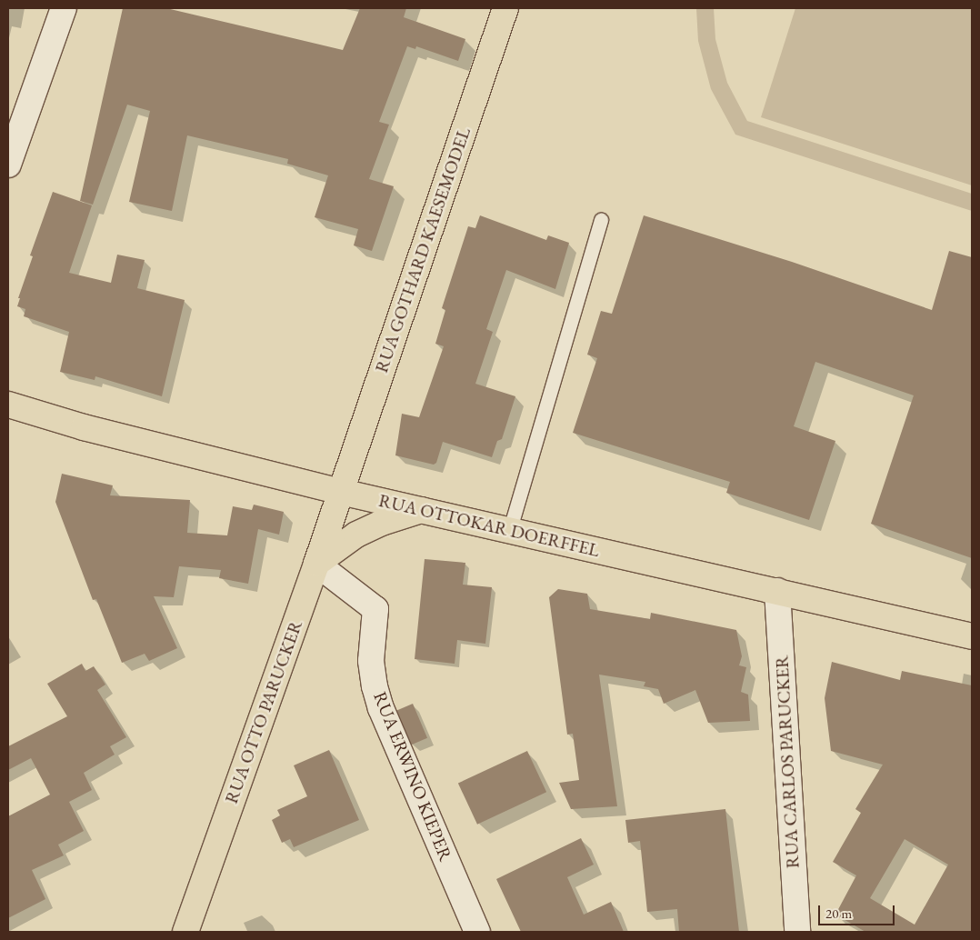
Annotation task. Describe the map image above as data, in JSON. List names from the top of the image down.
{
  "streets": {
    "main road": ["RUA GOTHARD KAESEMODEL", "RUA OTTOKAR DOERFFEL", "RUA OTTO PARUCKER"],
    "street": ["RUA CARLOS PARUCKER", "RUA ERWINO KIEPER"]
  },
  "crossings": [
    ["RUA GOTHARD KAESEMODEL", "RUA OTTOKAR DOERFFEL"],
    ["RUA GOTHARD KAESEMODEL", "RUA OTTO PARUCKER"],
    ["RUA OTTOKAR DOERFFEL", "RUA OTTO PARUCKER"],
    ["RUA OTTOKAR DOERFFEL", "RUA CARLOS PARUCKER"],
    ["RUA OTTO PARUCKER", "RUA ERWINO KIEPER"]
  ],
  "scale_bar": "20 m"
}
